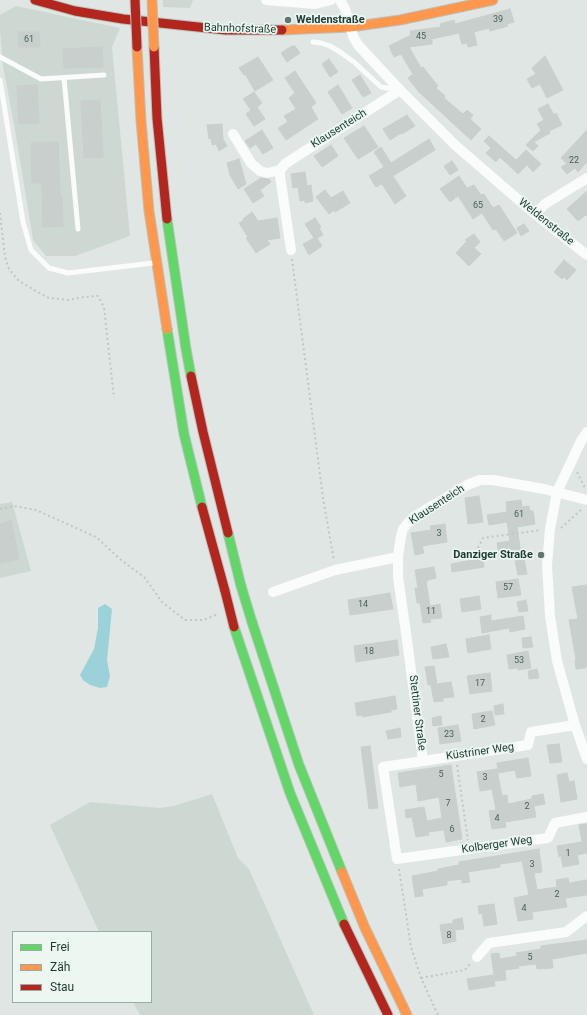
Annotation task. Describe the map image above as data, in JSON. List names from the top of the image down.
{
  "streets": {
    "main road": ["Bahnhofstraße"],
    "street": [
      "Klausenteich",
      "Weldenstraße",
      "Stettiner Straße",
      "Küstriner Weg",
      "Kolberger Weg"
    ]
  },
  "crossings": [
    ["Bahnhofstraße", "Weldenstraße"],
    ["Klausenteich", "Weldenstraße"],
    ["Klausenteich", "Stettiner Straße"],
    ["Stettiner Straße", "Küstriner Weg"],
    ["Stettiner Straße", "Kolberger Weg"]
  ],
  "places": ["Weldenstraße", "Danziger Straße"],
  "house_numbers": [
    "39",
    "45",
    "61",
    "22",
    "65",
    "61",
    "3",
    "57",
    "14",
    "11",
    "18",
    "53",
    "17",
    "2",
    "23",
    "5",
    "3",
    "7",
    "2",
    "4",
    "6",
    "1",
    "3",
    "2",
    "4",
    "8",
    "5"
  ],
  "legend": ["Frei", "Zäh", "Stau"]
}
